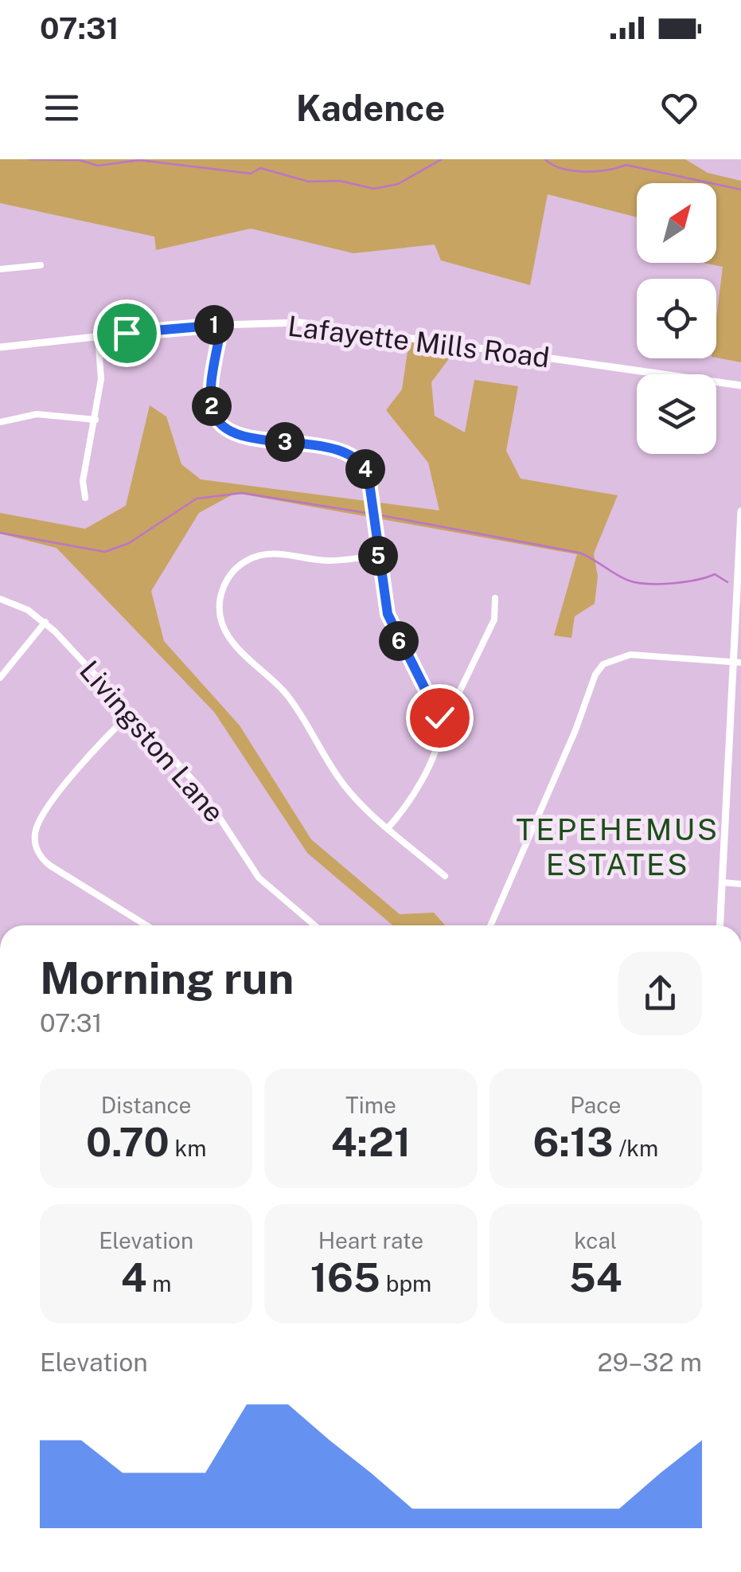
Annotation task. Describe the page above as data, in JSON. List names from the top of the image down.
{
  "streets": {
    "street": ["Lafayette Mills Road", "Livingston Lane"]
  },
  "districts": ["TEPEHEMUS ESTATES"],
  "north": "top right",
  "page": {
    "status": "07:31",
    "header": "Kadence",
    "pins": [
      "1",
      "2",
      "3",
      "4",
      "5",
      "6"
    ],
    "heading": ["Morning run", "07:31"],
    "stats": [
      ["Distance", "0.70 km"],
      ["Time", "4:21"],
      ["Pace", "6:13 /km"],
      ["Elevation", "4 m"],
      ["Heart rate", "165 bpm"],
      ["kcal", "54"]
    ],
    "chart": ["Elevation", "29–32 m"]
  }
}
